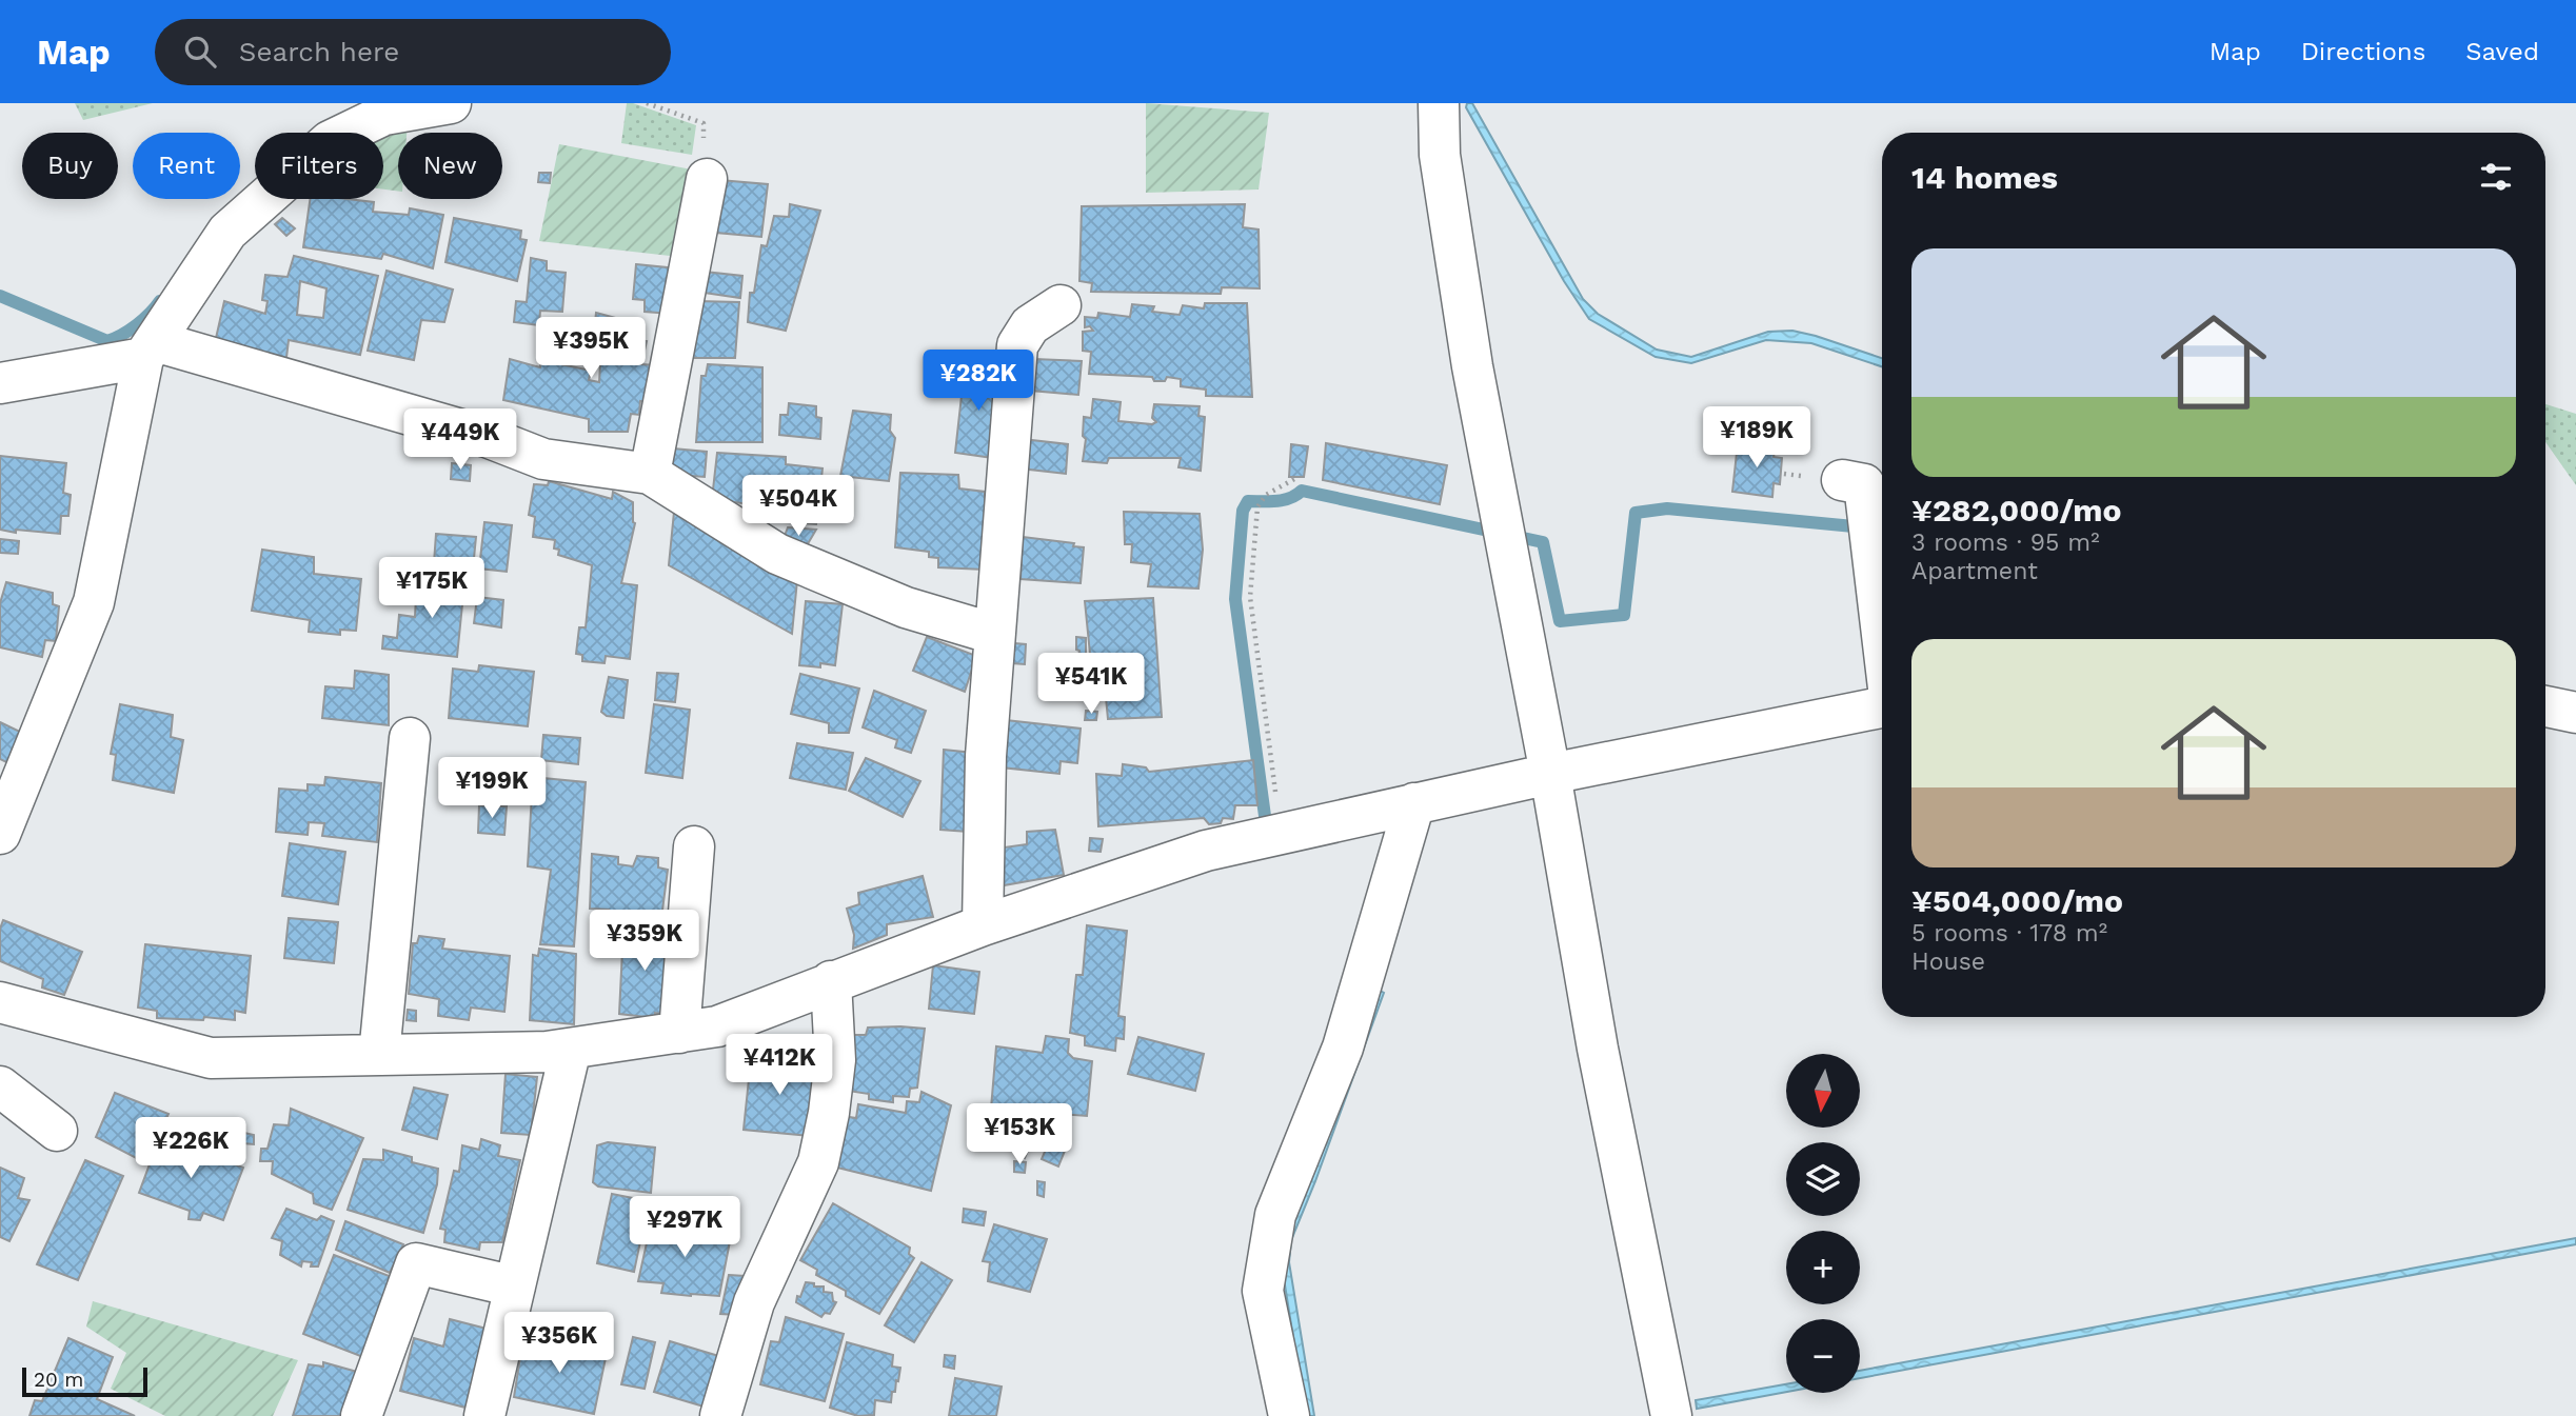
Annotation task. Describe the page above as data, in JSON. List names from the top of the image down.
{
  "scale_bar": "20 m",
  "north": "bottom",
  "page": {
    "header": "Map",
    "search": "Search here",
    "nav": ["Map", "Directions", "Saved"],
    "chip": [
      "Buy",
      "Rent",
      "Filters",
      "New"
    ],
    "heading": "14 homes",
    "list": [
      {
        "name": "¥282,000/mo",
        "note": "3 rooms · 95 m² · Apartment"
      },
      {
        "name": "¥504,000/mo",
        "note": "5 rooms · 178 m² · House"
      }
    ],
    "price": [
      "¥395K",
      "¥282K",
      "¥189K",
      "¥449K",
      "¥504K",
      "¥175K",
      "¥541K",
      "¥199K",
      "¥359K",
      "¥412K",
      "¥153K",
      "¥226K",
      "¥297K",
      "¥356K"
    ],
    "map_buttons": ["+", "−"],
    "scale": "20 m"
  }
}
